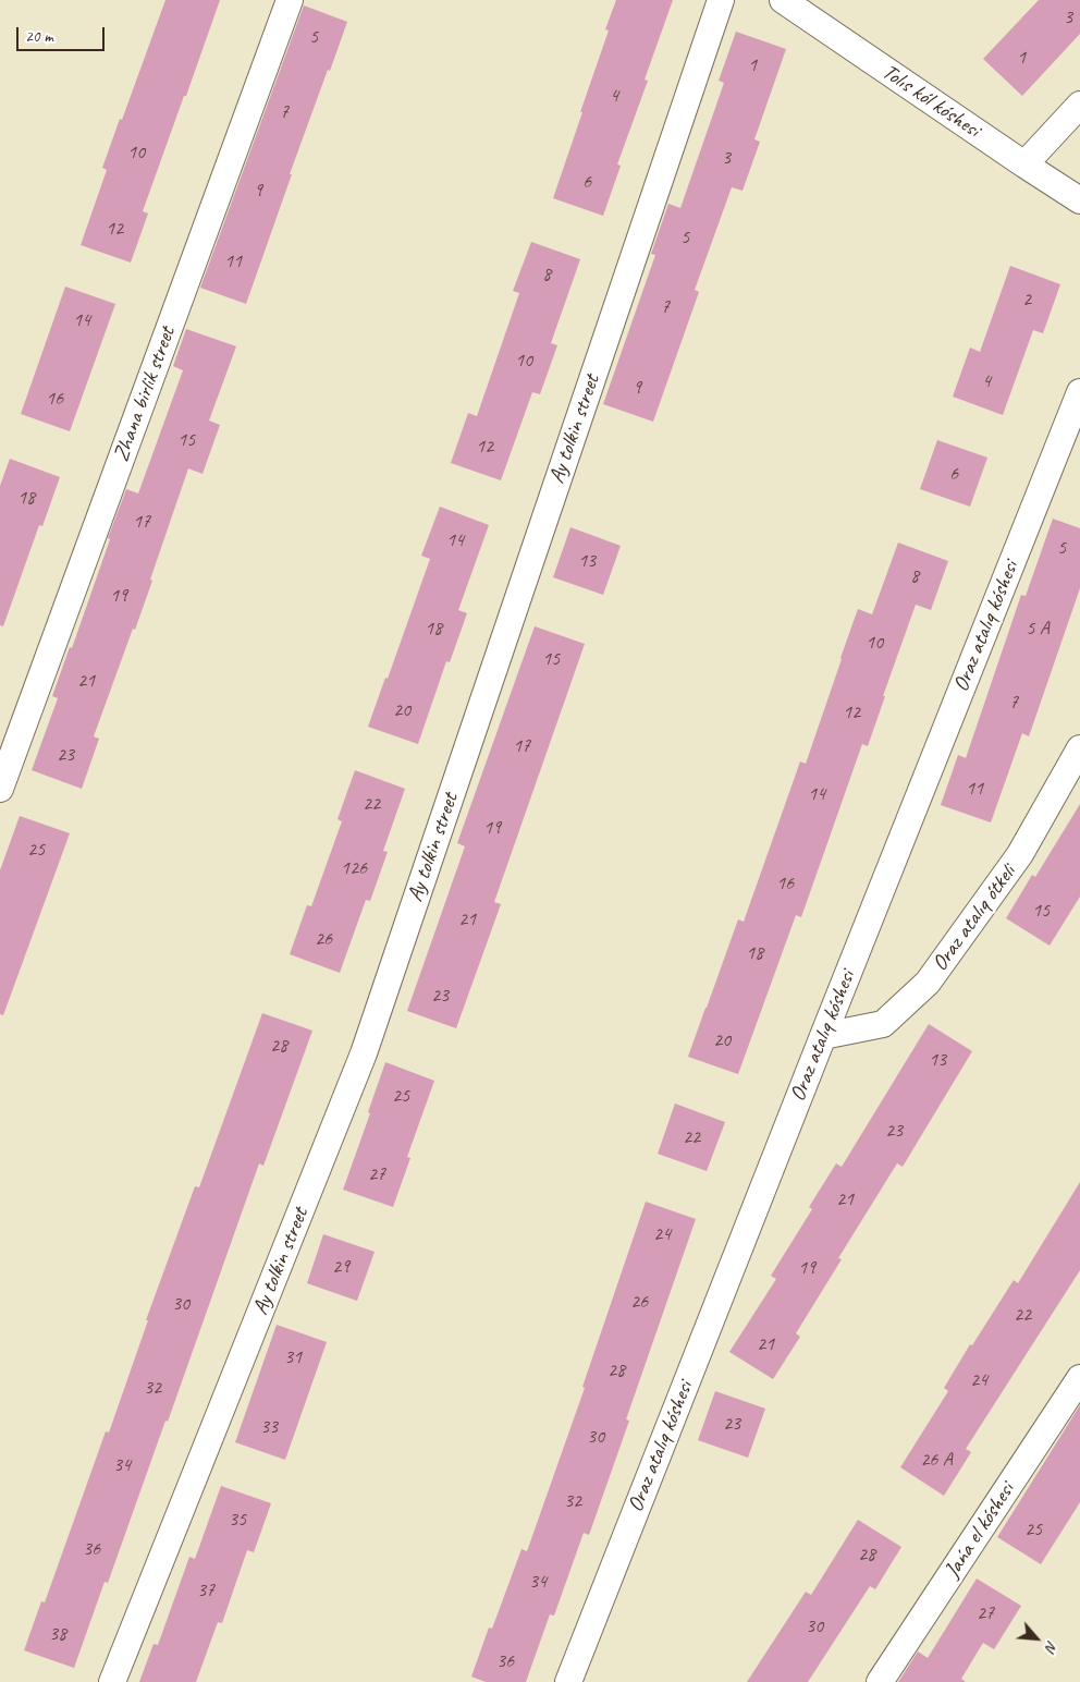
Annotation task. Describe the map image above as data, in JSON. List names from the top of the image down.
{
  "streets": {
    "street": [
      "Tolıs kól kóshesi",
      "Zhana birlik street",
      "Ay tolkin street",
      "Oraz atalıq kóshesi",
      "Oraz atalıq ótkeli",
      "Jańa el kóshesi"
    ]
  },
  "crossings": [
    ["Oraz atalıq kóshesi", "Oraz atalıq ótkeli"]
  ],
  "house_numbers": [
    "3",
    "5",
    "1",
    "1",
    "4",
    "7",
    "10",
    "3",
    "6",
    "9",
    "12",
    "5",
    "11",
    "8",
    "2",
    "7",
    "14",
    "10",
    "4",
    "9",
    "16",
    "15",
    "12",
    "6",
    "18",
    "17",
    "14",
    "5",
    "13",
    "8",
    "19",
    "18",
    "5 А",
    "10",
    "15",
    "21",
    "7",
    "20",
    "12",
    "17",
    "23",
    "11",
    "14",
    "22",
    "19",
    "25",
    "126",
    "16",
    "15",
    "21",
    "26",
    "18",
    "23",
    "20",
    "28",
    "13",
    "25",
    "23",
    "22",
    "27",
    "21",
    "24",
    "29",
    "19",
    "26",
    "30",
    "22",
    "21",
    "31",
    "28",
    "24",
    "32",
    "23",
    "33",
    "30",
    "26 А",
    "34",
    "32",
    "35",
    "25",
    "36",
    "28",
    "34",
    "37",
    "27",
    "30",
    "38",
    "36"
  ],
  "scale_bar": "20 m",
  "north": "bottom right"
}
